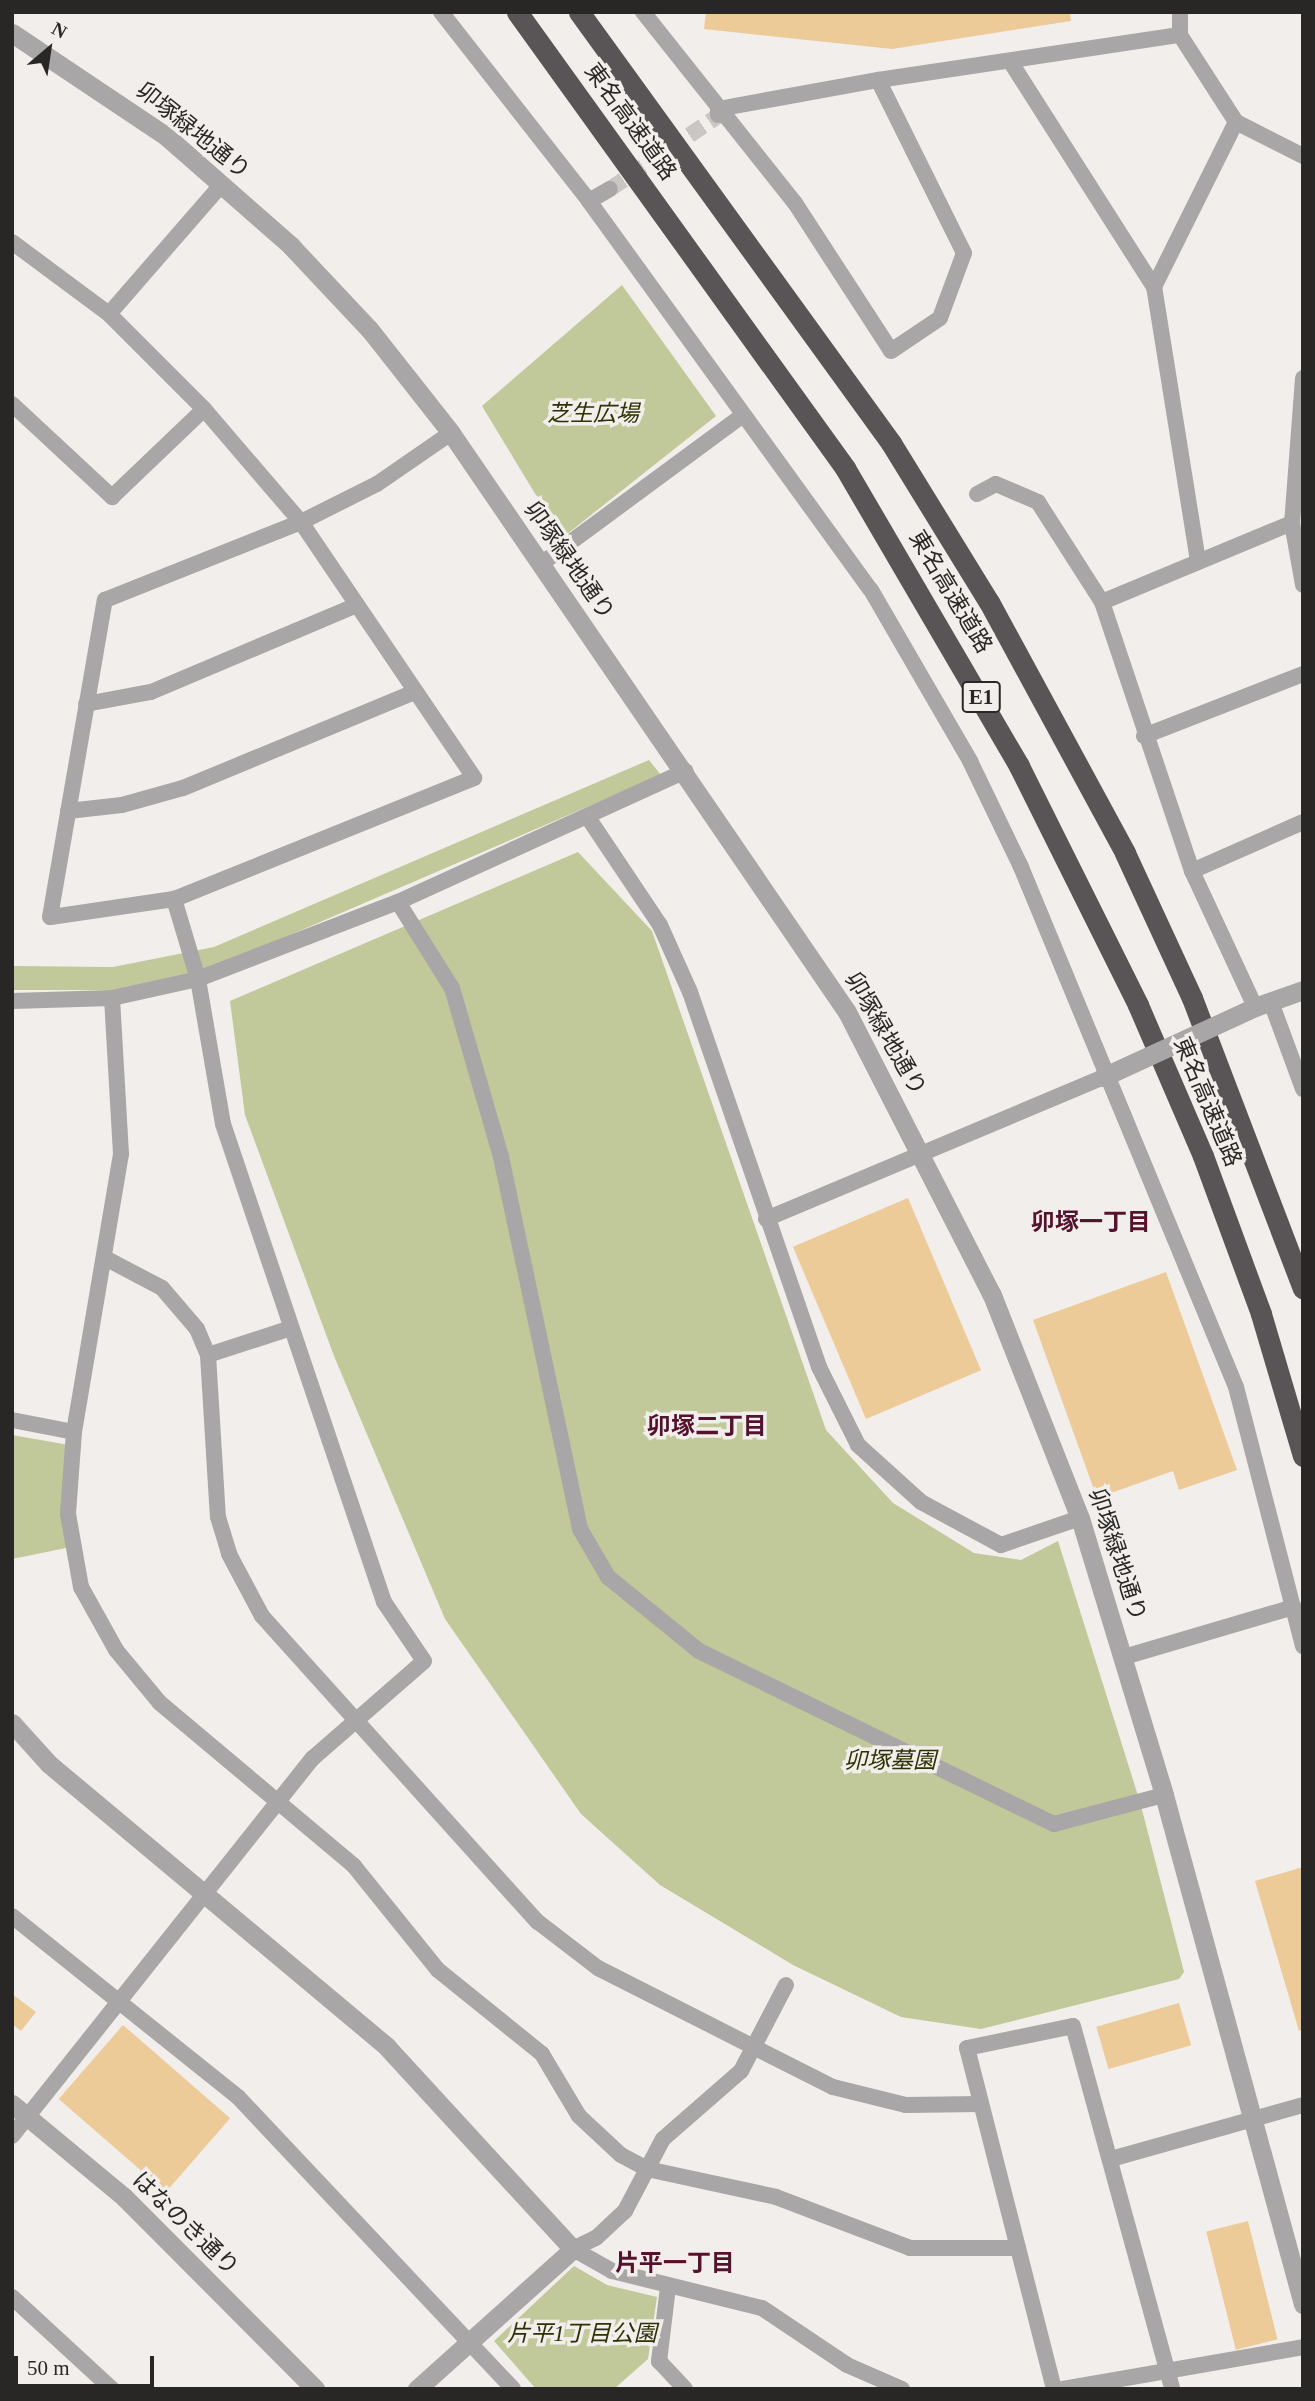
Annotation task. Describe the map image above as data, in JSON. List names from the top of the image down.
{
  "streets": {
    "highway": ["東名高速道路", "E1"],
    "street": ["卯塚緑地通り", "はなのき通り"]
  },
  "districts": ["卯塚一丁目", "卯塚二丁目", "片平一丁目"],
  "parks": ["芝生広場", "卯塚墓園", "片平1丁目公園"],
  "scale_bar": "50 m",
  "north": "top right"
}
